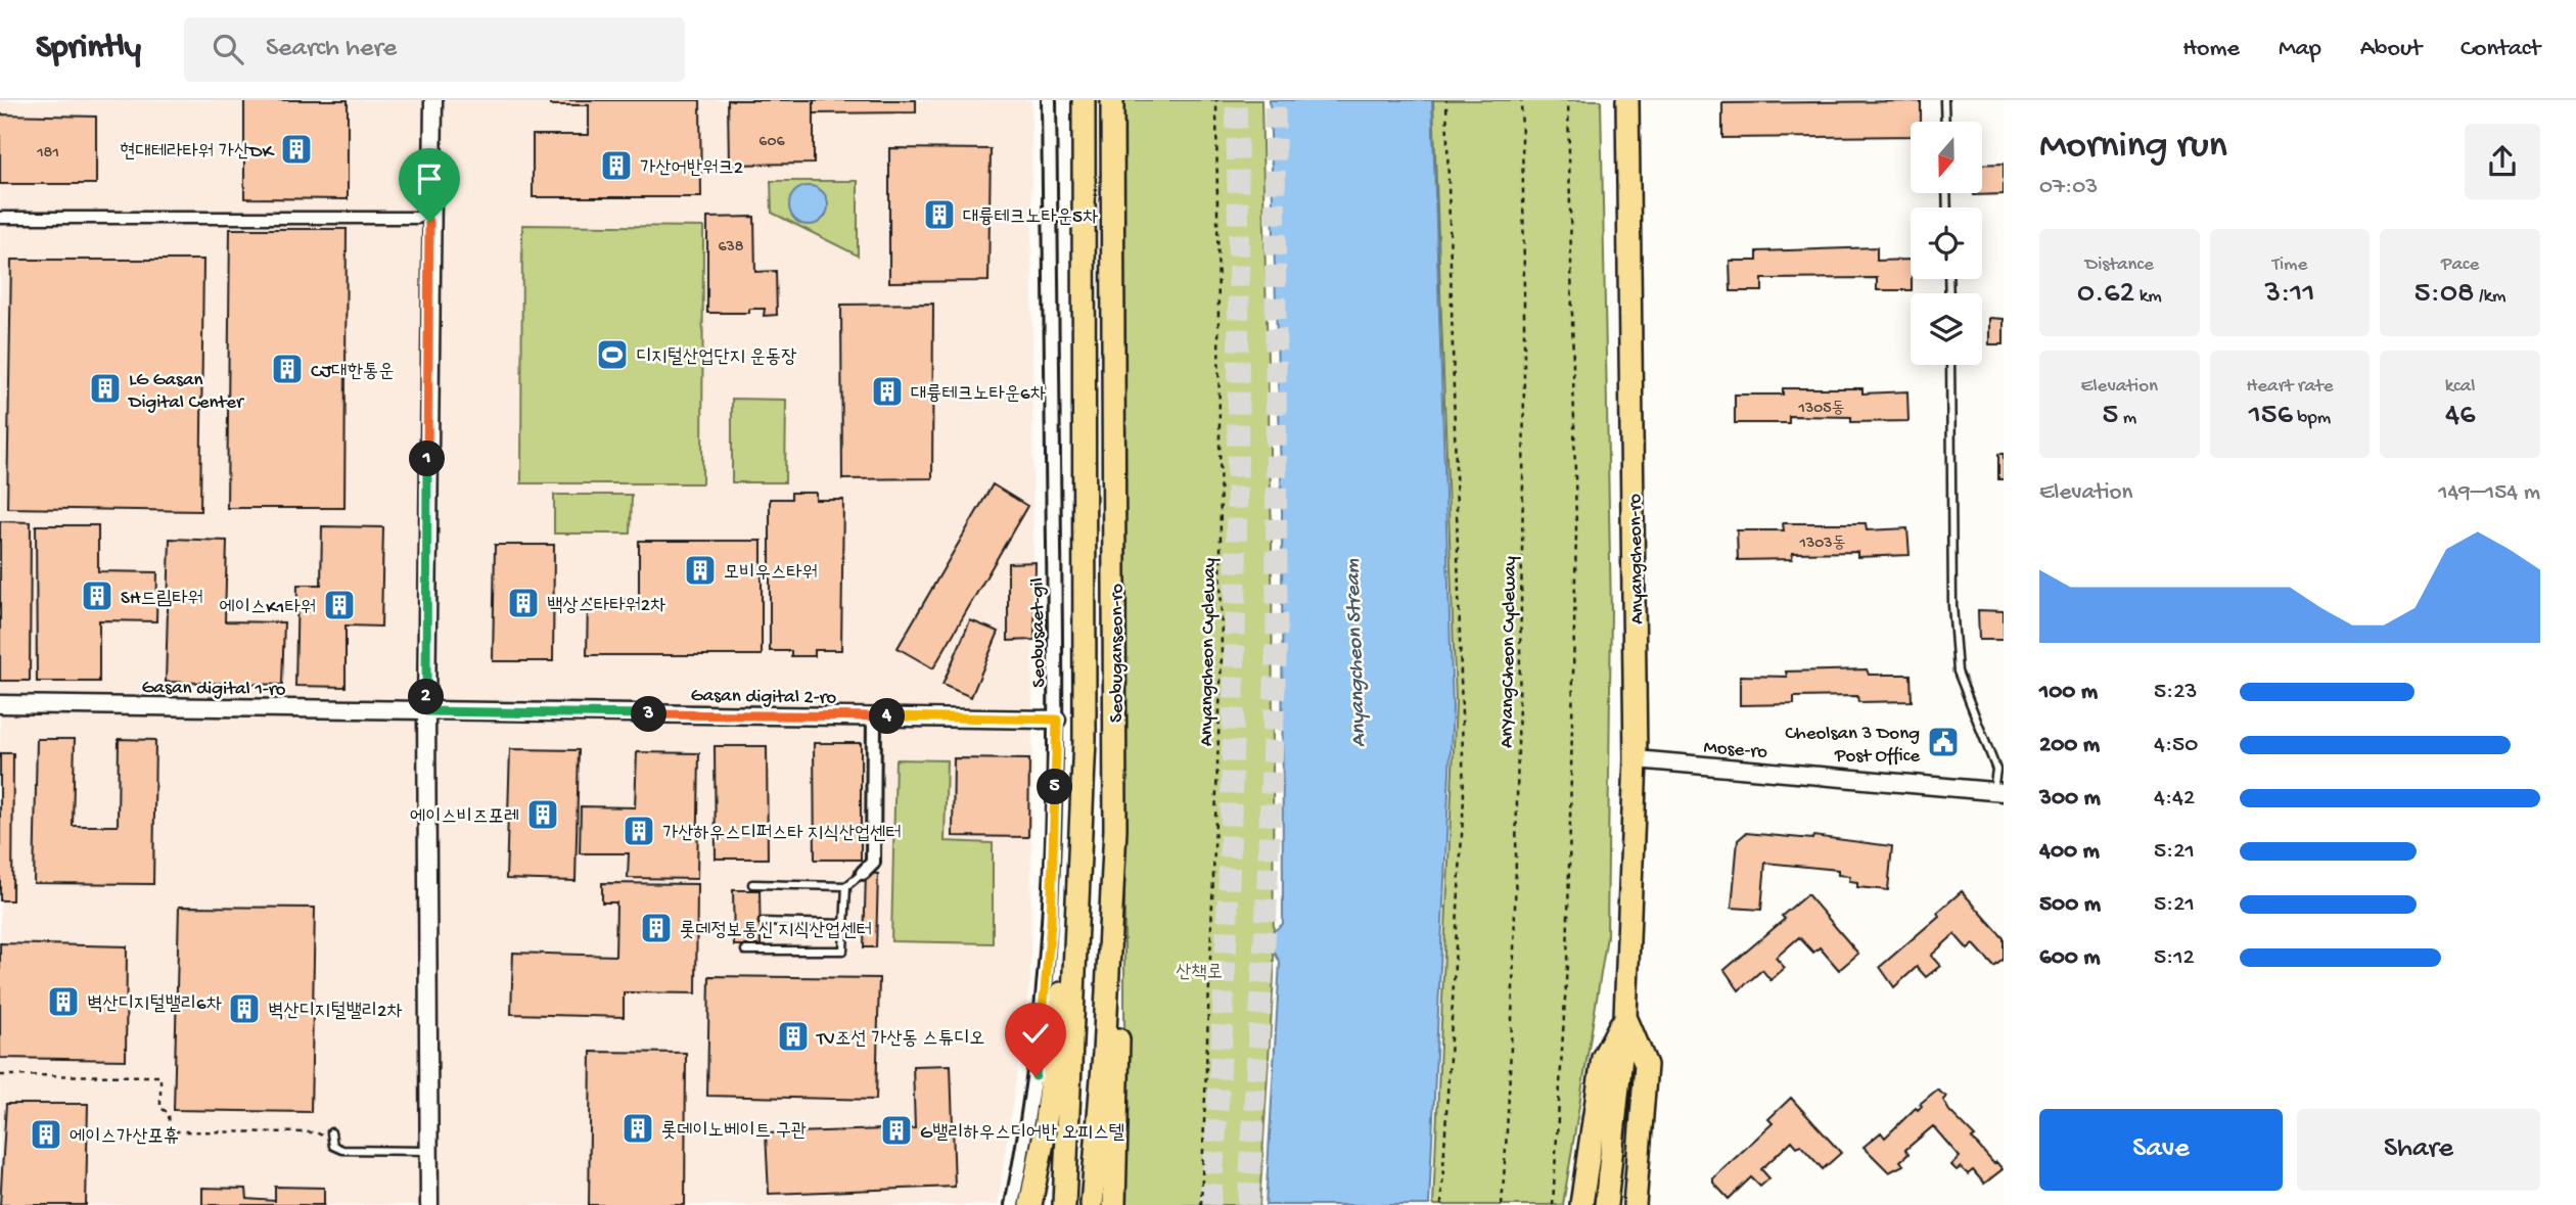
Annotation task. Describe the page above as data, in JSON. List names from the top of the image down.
{
  "streets": {
    "main road": ["Anyangcheon-ro", "Seobuganseon-ro"],
    "street": [
      "Seobusaet-gil",
      "Gasan digital 1-ro",
      "Gasan digital 2-ro",
      "Mose-ro"
    ],
    "path": ["Anyangcheon Cycleway", "AnYangCheon Cycleway"]
  },
  "crossings": [
    ["Anyangcheon-ro", "Mose-ro"],
    ["Seobusaet-gil", "Gasan digital 2-ro"],
    ["Gasan digital 1-ro", "Gasan digital 2-ro"]
  ],
  "water": ["Anyangcheon Stream"],
  "parks": ["산책로"],
  "places": {
    "building": [
      "현대테라타워 가산DK",
      "가산어반워크2",
      "대륭테크노타운5차",
      "CJ대한통운",
      "LG Gasan Digital Center",
      "대륭테크노타운6차",
      "모비우스타워",
      "SH드림타워",
      "백상스타타워2차",
      "에이스K1타워",
      "에이스비즈포레",
      "가산하우스디퍼스타 지식산업센터",
      "롯데정보통신 지식산업센터",
      "벽산디지털밸리6차",
      "벽산디지털밸리2차",
      "TV조선 가산동 스튜디오",
      "롯데이노베이트 구관",
      "G밸리하우스디어반 오피스텔",
      "에이스가산포휴"
    ],
    "sports": ["디지털산업단지 운동장"],
    "public building": ["Cheolsan 3 Dong Post Office"]
  },
  "house_numbers": [
    "606",
    "181",
    "638",
    "1305동",
    "1303동"
  ],
  "north": "bottom",
  "page": {
    "header": "Sprintly",
    "search": "Search here",
    "nav": [
      "Home",
      "Map",
      "About",
      "Contact"
    ],
    "heading": ["Morning run", "07:03"],
    "stats": [
      ["Distance", "0.62 km"],
      ["Time", "3:11"],
      ["Pace", "5:08 /km"],
      ["Elevation", "5 m"],
      ["Heart rate", "156 bpm"],
      ["kcal", "46"]
    ],
    "pins": [
      "1",
      "2",
      "3",
      "4",
      "5"
    ],
    "chart": ["Elevation", "149–154 m"],
    "list": [
      {
        "name": "100 m",
        "note": "5:23"
      },
      {
        "name": "200 m",
        "note": "4:50"
      },
      {
        "name": "300 m",
        "note": "4:42"
      },
      {
        "name": "400 m",
        "note": "5:21"
      },
      {
        "name": "500 m",
        "note": "5:21"
      },
      {
        "name": "600 m",
        "note": "5:12"
      }
    ],
    "buttons": ["Save", "Share"]
  }
}
